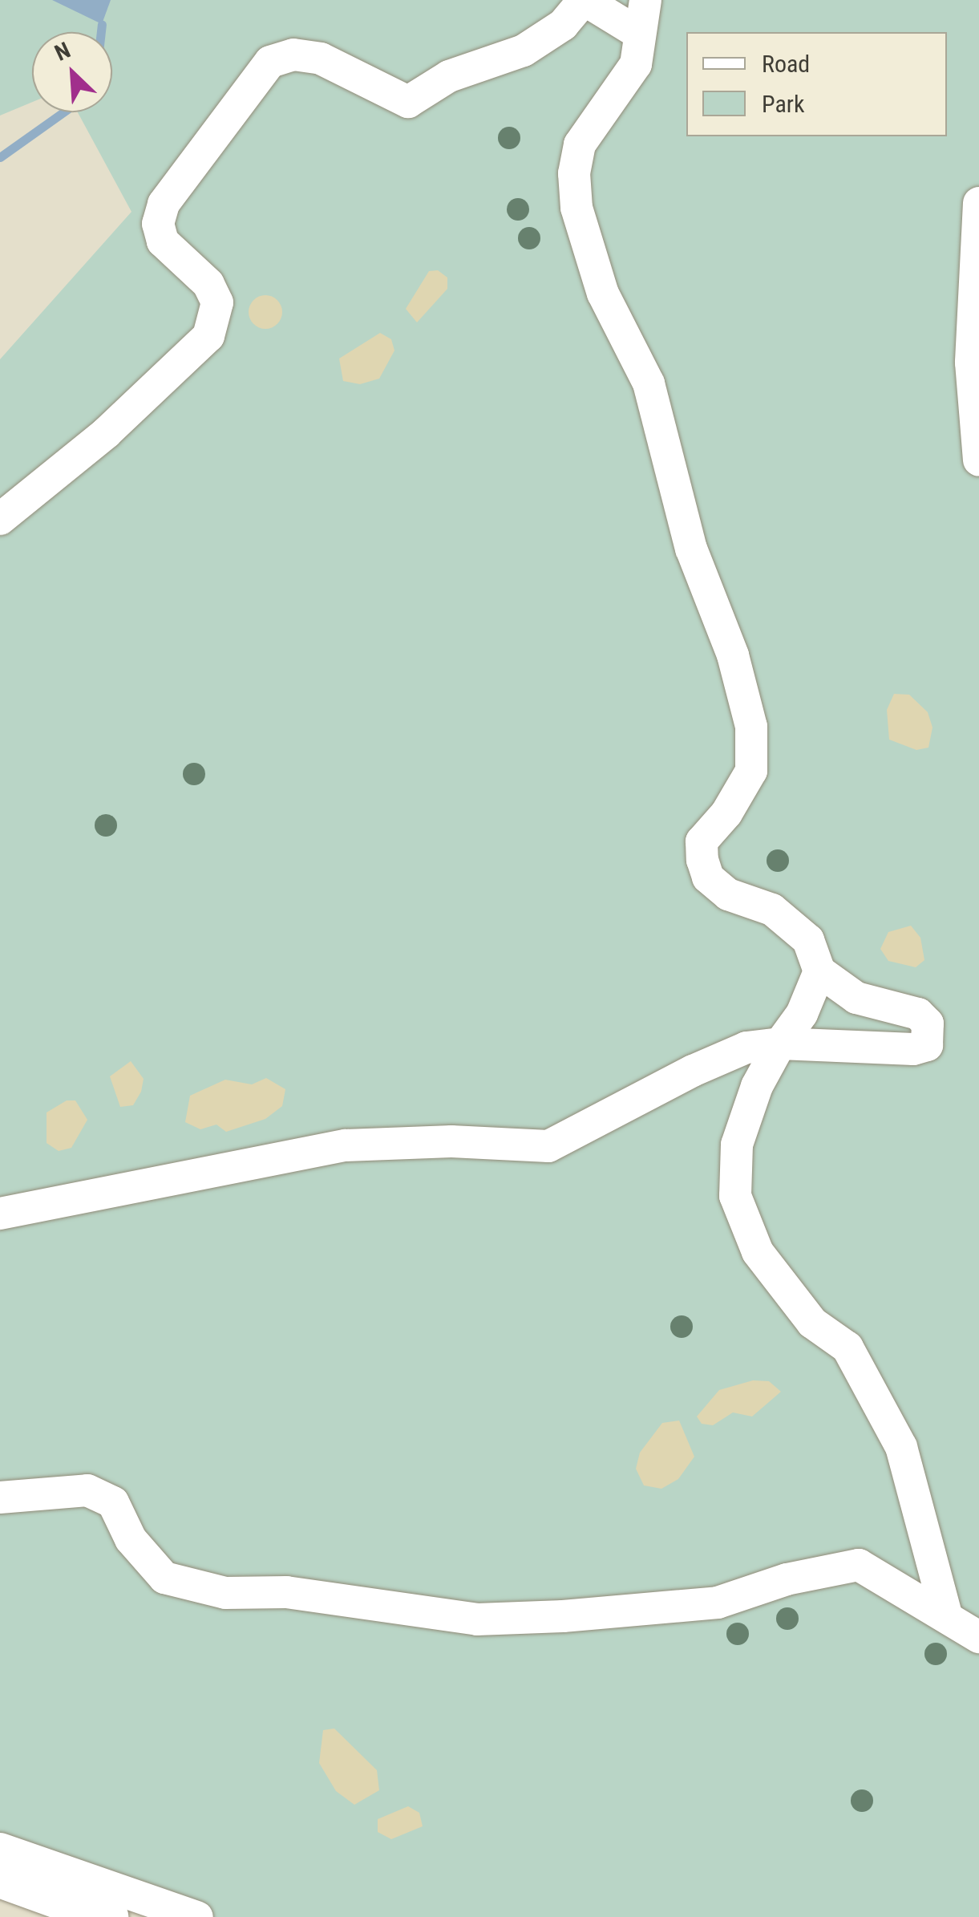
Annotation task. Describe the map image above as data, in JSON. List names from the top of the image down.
{
  "legend": ["Road", "Park"],
  "north": "top left"
}
